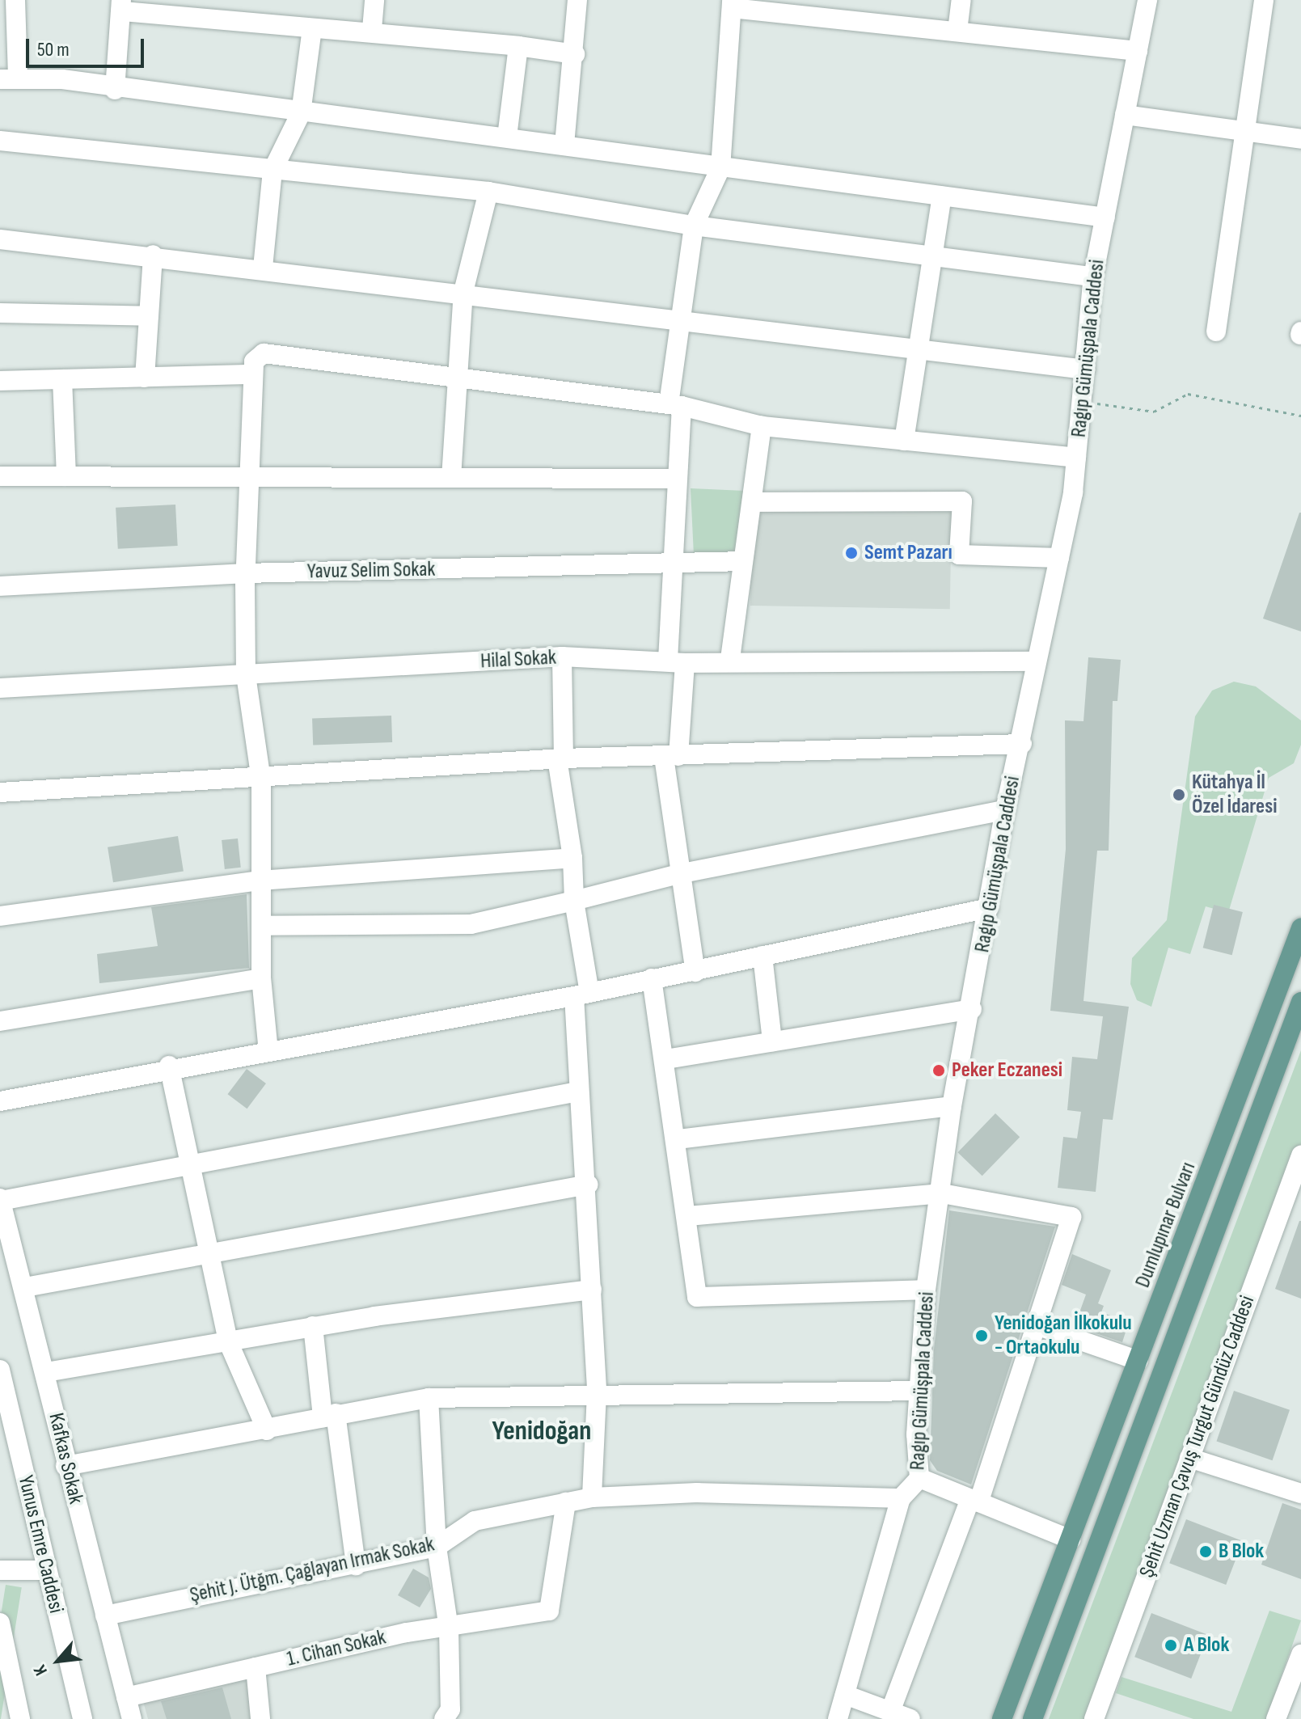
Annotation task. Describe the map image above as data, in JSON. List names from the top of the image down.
{
  "streets": {
    "main road": ["Dumlupınar Bulvarı"],
    "street": [
      "Ragıp Gümüşpala Caddesi",
      "Yavuz Selim Sokak",
      "Hilal Sokak",
      "Şehit Uzman Çavuş Turgut Gündüz Caddesi",
      "Kafkas Sokak",
      "Yunus Emre Caddesi",
      "Şehit J. Ütğm. Çağlayan Irmak Sokak",
      "1. Cihan Sokak"
    ]
  },
  "crossings": [
    ["Ragıp Gümüşpala Caddesi", "Hilal Sokak"],
    ["Ragıp Gümüşpala Caddesi", "Şehit J. Ütğm. Çağlayan Irmak Sokak"],
    ["Kafkas Sokak", "Şehit J. Ütğm. Çağlayan Irmak Sokak"],
    ["Kafkas Sokak", "1. Cihan Sokak"],
    ["Şehit J. Ütğm. Çağlayan Irmak Sokak", "1. Cihan Sokak"]
  ],
  "districts": ["Yenidoğan"],
  "places": [
    "Semt Pazarı",
    "Kütahya İl Özel İdaresi",
    "Peker Eczanesi",
    "Yenidoğan İlkokulu - Ortaokulu",
    "B Blok",
    "A Blok"
  ],
  "scale_bar": "50 m",
  "north": "bottom left"
}
